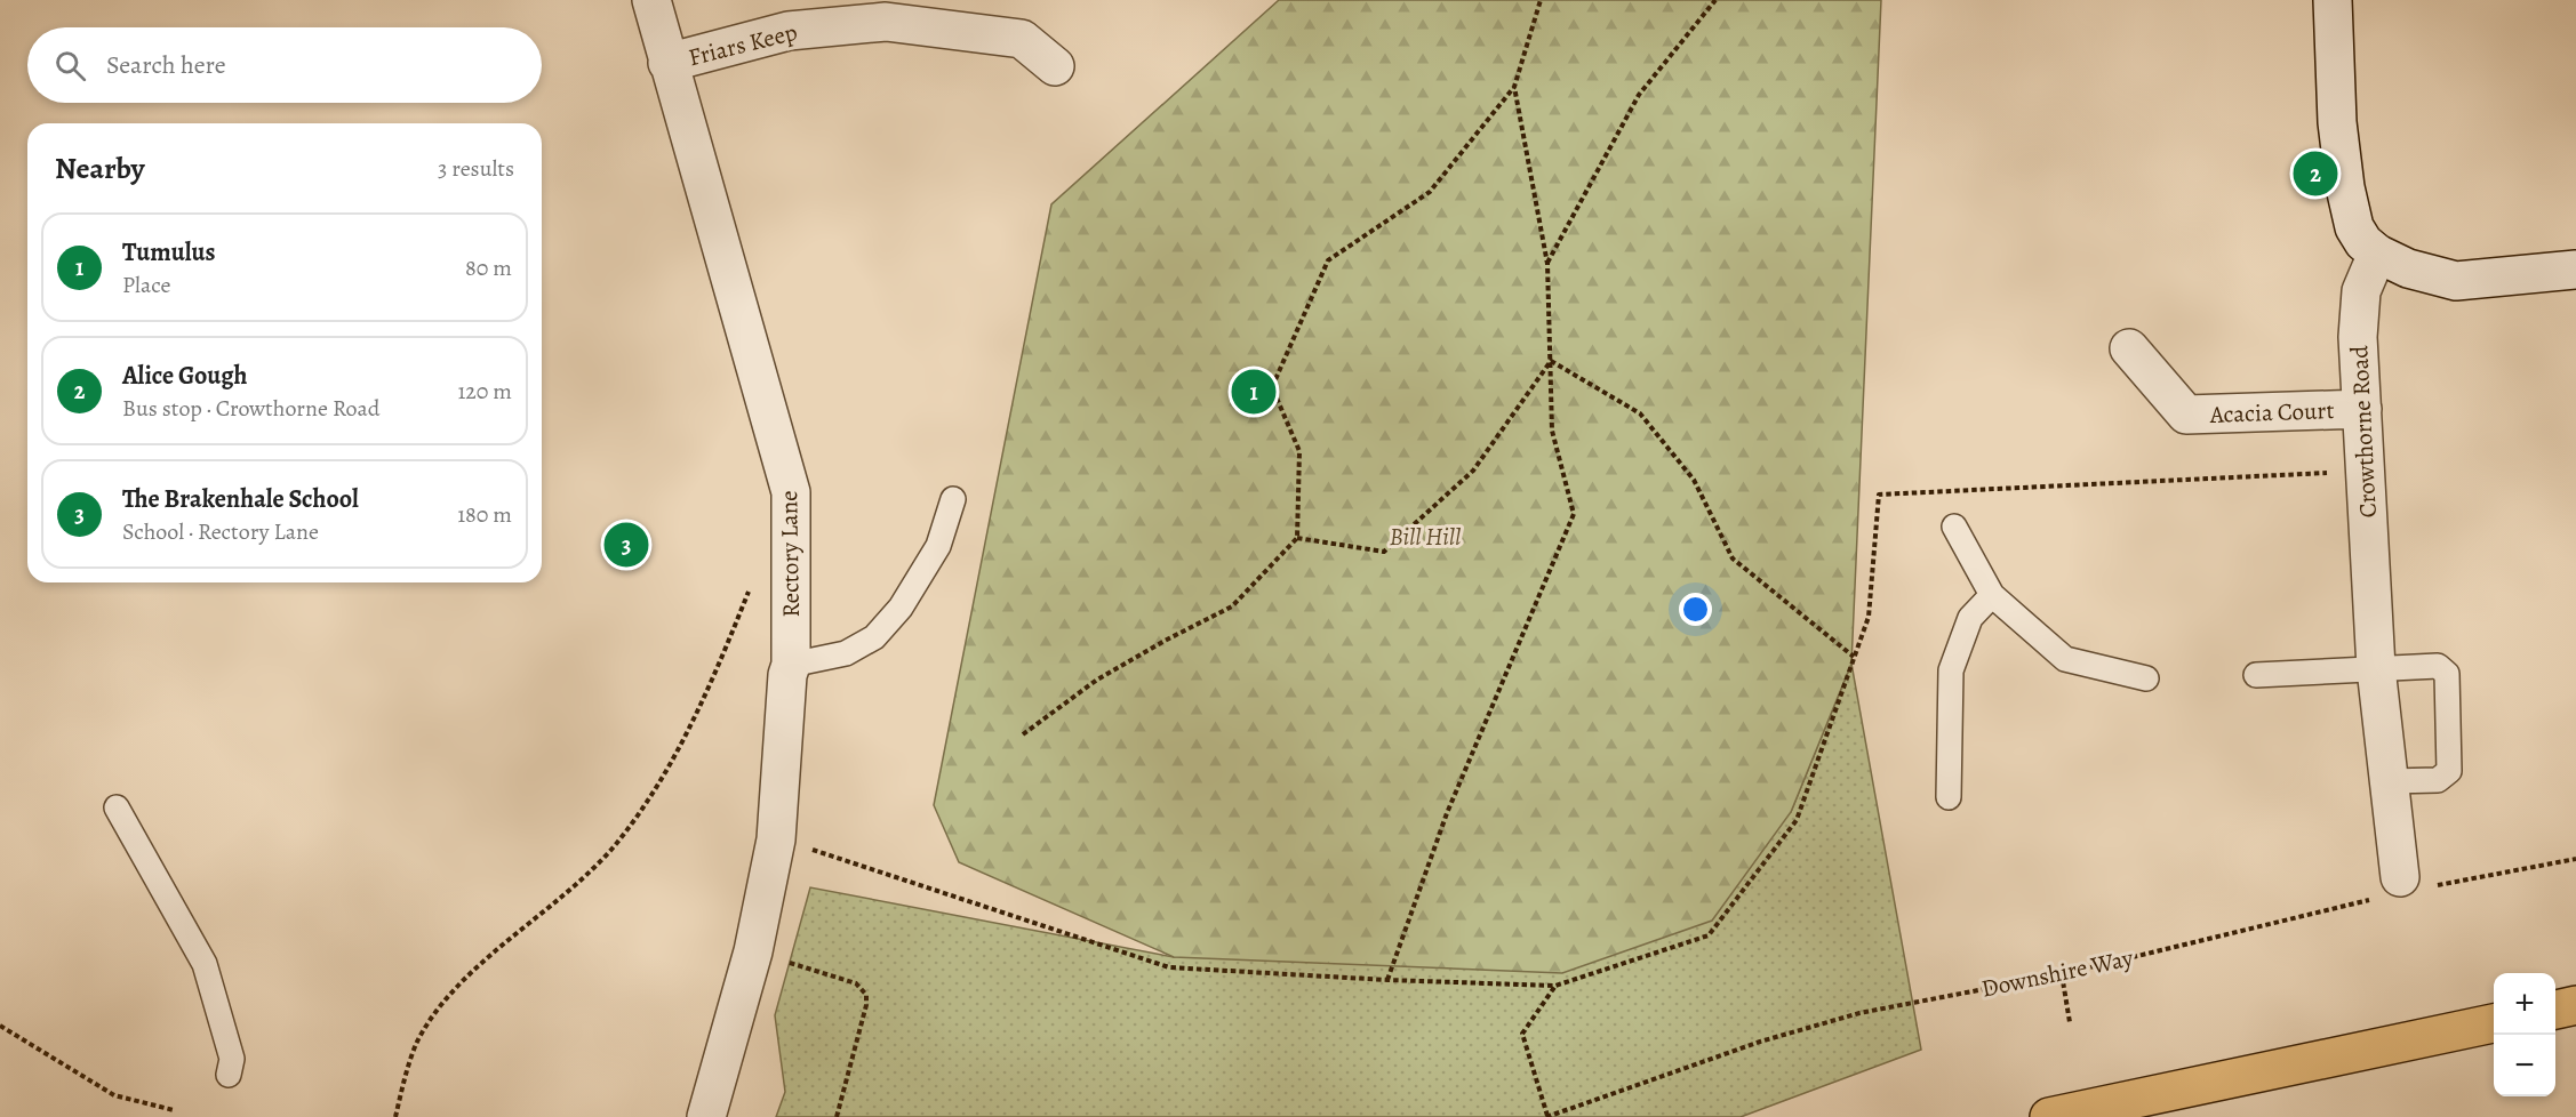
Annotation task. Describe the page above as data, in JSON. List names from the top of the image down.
{
  "streets": {
    "street": [
      "Friars Keep",
      "Acacia Court",
      "Crowthorne Road",
      "Rectory Lane"
    ],
    "path": ["Downshire Way"]
  },
  "crossings": [
    ["Friars Keep", "Rectory Lane"],
    ["Acacia Court", "Crowthorne Road"],
    ["Crowthorne Road", "Downshire Way"]
  ],
  "parks": ["Bill Hill"],
  "page": {
    "search": "Search here",
    "heading": ["Nearby", "3 results"],
    "pins": ["2", "1", "3"],
    "list": [
      {
        "mark": "1",
        "name": "Tumulus",
        "note": "Place",
        "value": "80 m"
      },
      {
        "mark": "2",
        "name": "Alice Gough",
        "note": "Bus stop · Crowthorne Road",
        "value": "120 m"
      },
      {
        "mark": "3",
        "name": "The Brakenhale School",
        "note": "School · Rectory Lane",
        "value": "180 m"
      }
    ],
    "map_buttons": ["+", "−"]
  }
}
